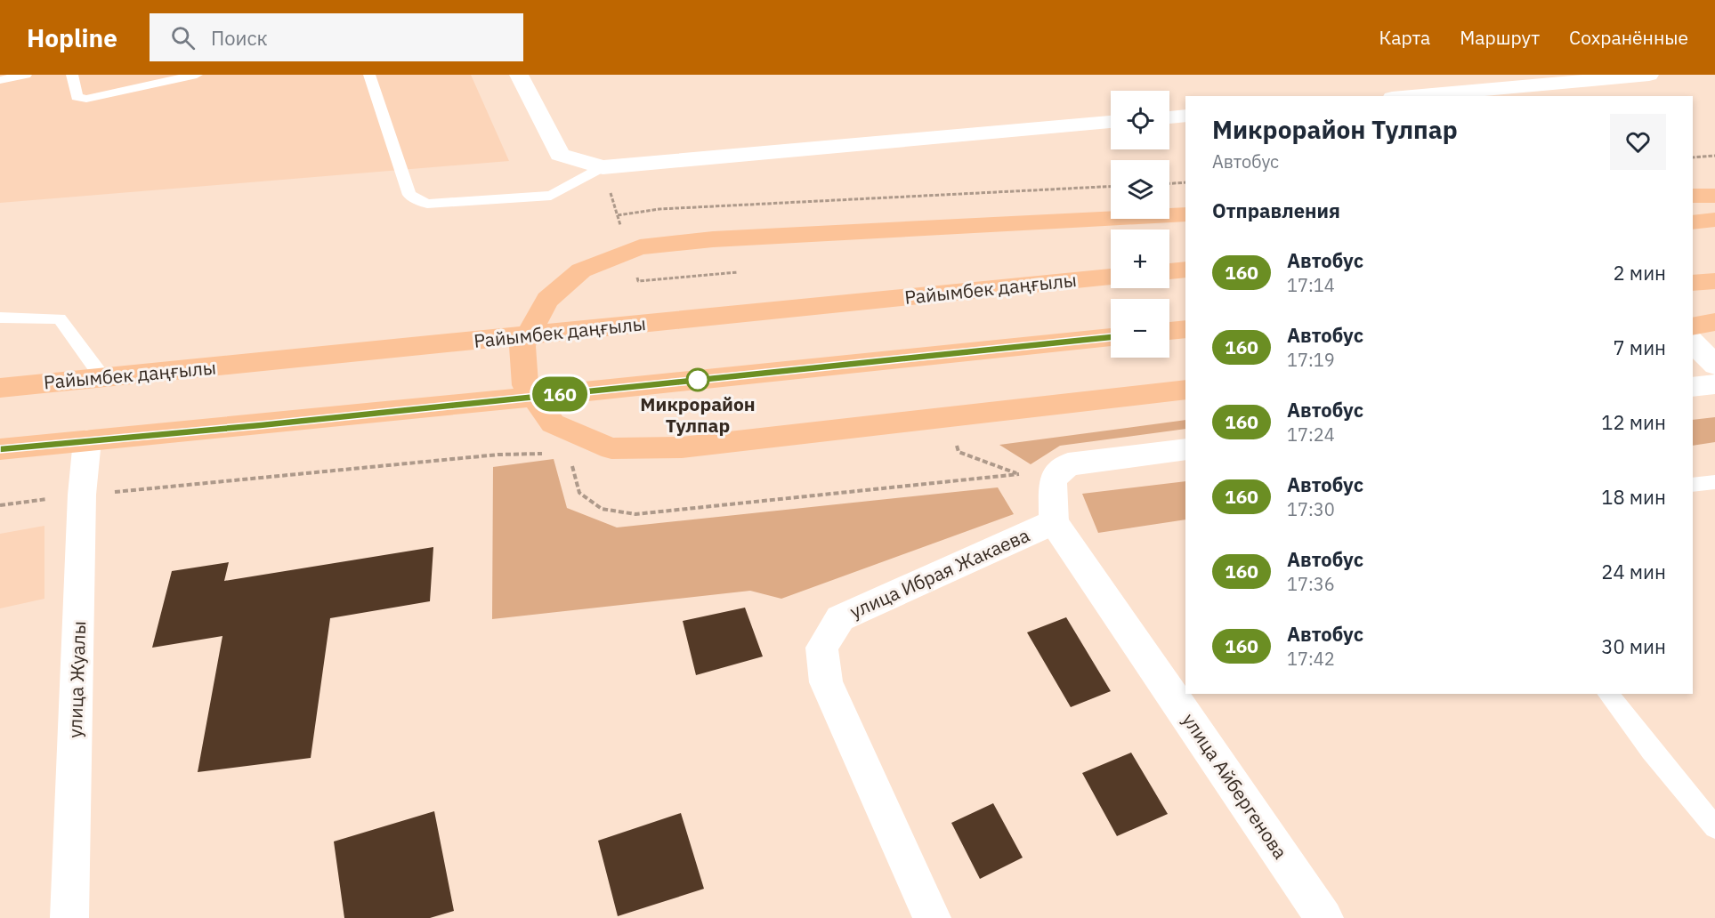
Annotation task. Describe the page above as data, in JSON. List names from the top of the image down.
{
  "streets": {
    "highway": ["Райымбек даңғылы"],
    "street": ["улица Ибрая Жакаева", "улица Жуалы", "улица Айбергенова"]
  },
  "crossings": [
    ["улица Ибрая Жакаева", "улица Айбергенова"]
  ],
  "places": ["Микрорайон Тулпар"],
  "lines": ["bus line 160"],
  "page": {
    "header": "Hopline",
    "search": "Поиск",
    "nav": ["Карта", "Маршрут", "Сохранённые"],
    "on_map": "160",
    "map_buttons": ["+", "−"],
    "heading": [
      ["Микрорайон Тулпар", "Автобус"],
      "Отправления"
    ],
    "list": [
      {
        "mark": "160",
        "name": "Автобус",
        "note": "17:14",
        "value": "2 мин"
      },
      {
        "mark": "160",
        "name": "Автобус",
        "note": "17:19",
        "value": "7 мин"
      },
      {
        "mark": "160",
        "name": "Автобус",
        "note": "17:24",
        "value": "12 мин"
      },
      {
        "mark": "160",
        "name": "Автобус",
        "note": "17:30",
        "value": "18 мин"
      },
      {
        "mark": "160",
        "name": "Автобус",
        "note": "17:36",
        "value": "24 мин"
      },
      {
        "mark": "160",
        "name": "Автобус",
        "note": "17:42",
        "value": "30 мин"
      }
    ]
  }
}
